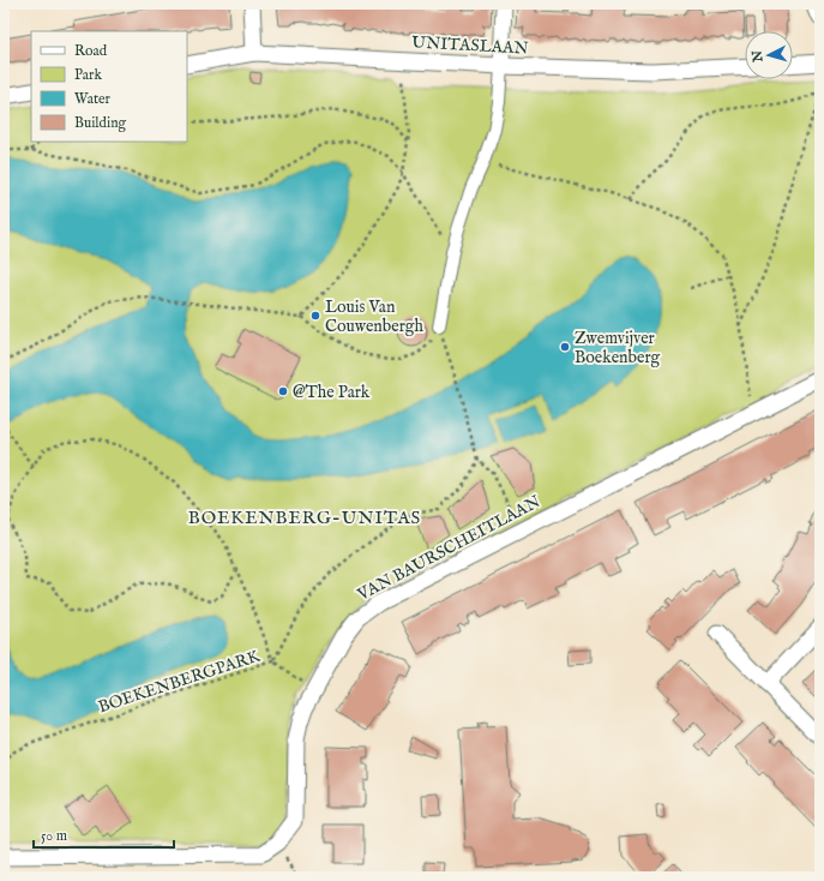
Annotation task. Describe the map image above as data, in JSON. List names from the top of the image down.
{
  "streets": {
    "street": ["UNITASLAAN", "VAN BAURSCHEITLAAN"],
    "path": ["BOEKENBERGPARK"]
  },
  "districts": ["BOEKENBERG-UNITAS"],
  "places": ["Louis Van Couwenbergh", "Zwemvijver Boekenberg", "@The Park"],
  "legend": [
    "Road",
    "Park",
    "Water",
    "Building"
  ],
  "scale_bar": "50 m",
  "north": "left"
}
